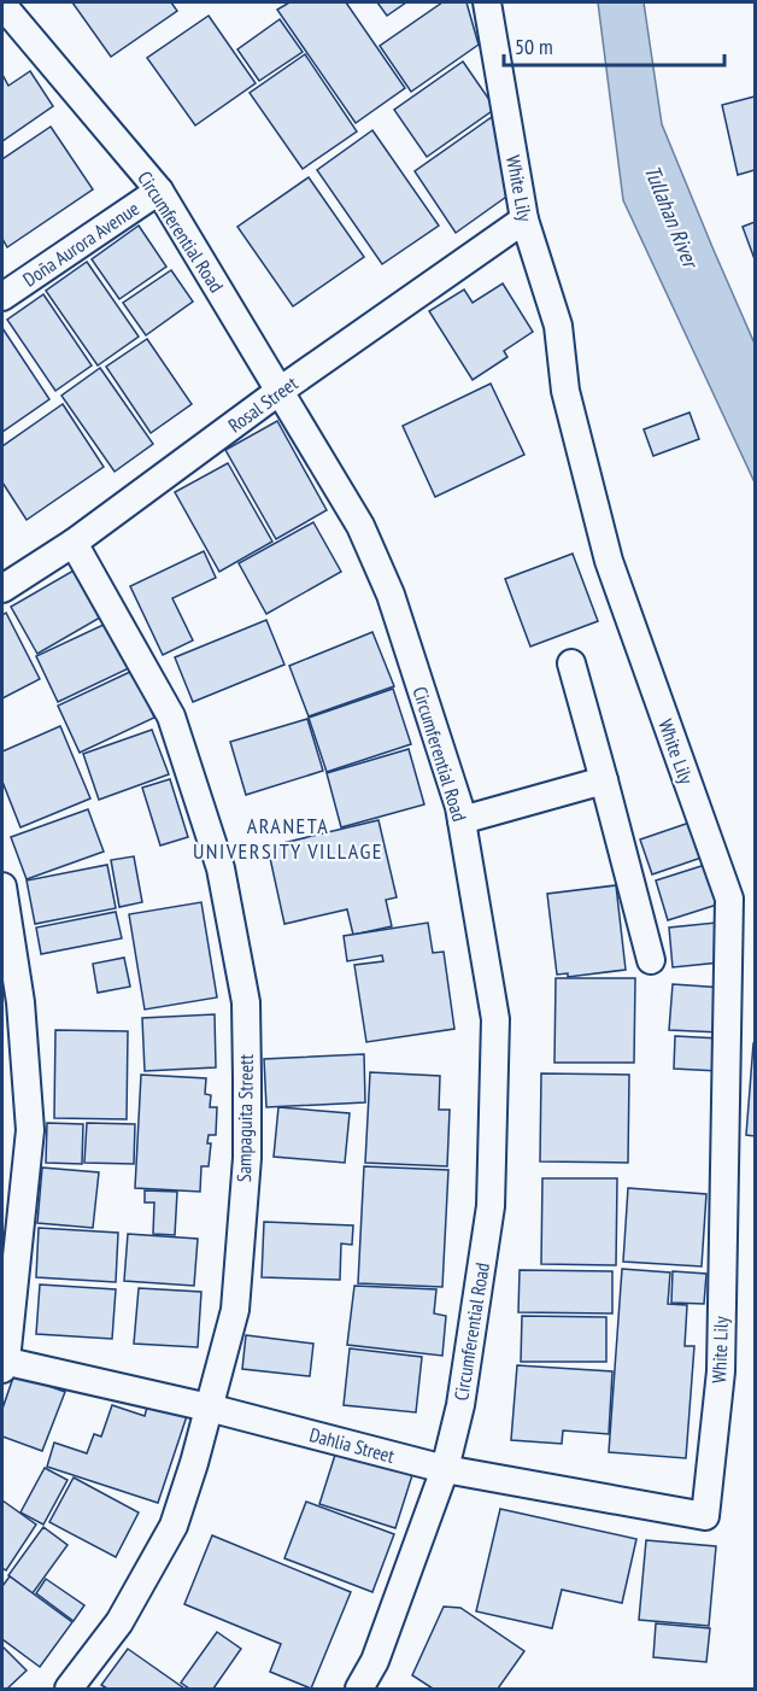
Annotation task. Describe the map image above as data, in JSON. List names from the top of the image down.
{
  "streets": {
    "street": [
      "White Lily",
      "Circumferential Road",
      "Doña Aurora Avenue",
      "Rosal Street",
      "Sampaguita Streett",
      "Dahlia Street"
    ]
  },
  "crossings": [
    ["White Lily", "Rosal Street"],
    ["White Lily", "Dahlia Street"],
    ["Circumferential Road", "Doña Aurora Avenue"],
    ["Circumferential Road", "Rosal Street"],
    ["Circumferential Road", "Dahlia Street"],
    ["Rosal Street", "Sampaguita Streett"],
    ["Sampaguita Streett", "Dahlia Street"]
  ],
  "districts": ["ARANETA UNIVERSITY VILLAGE"],
  "water": ["Tullahan River"],
  "scale_bar": "50 m"
}
